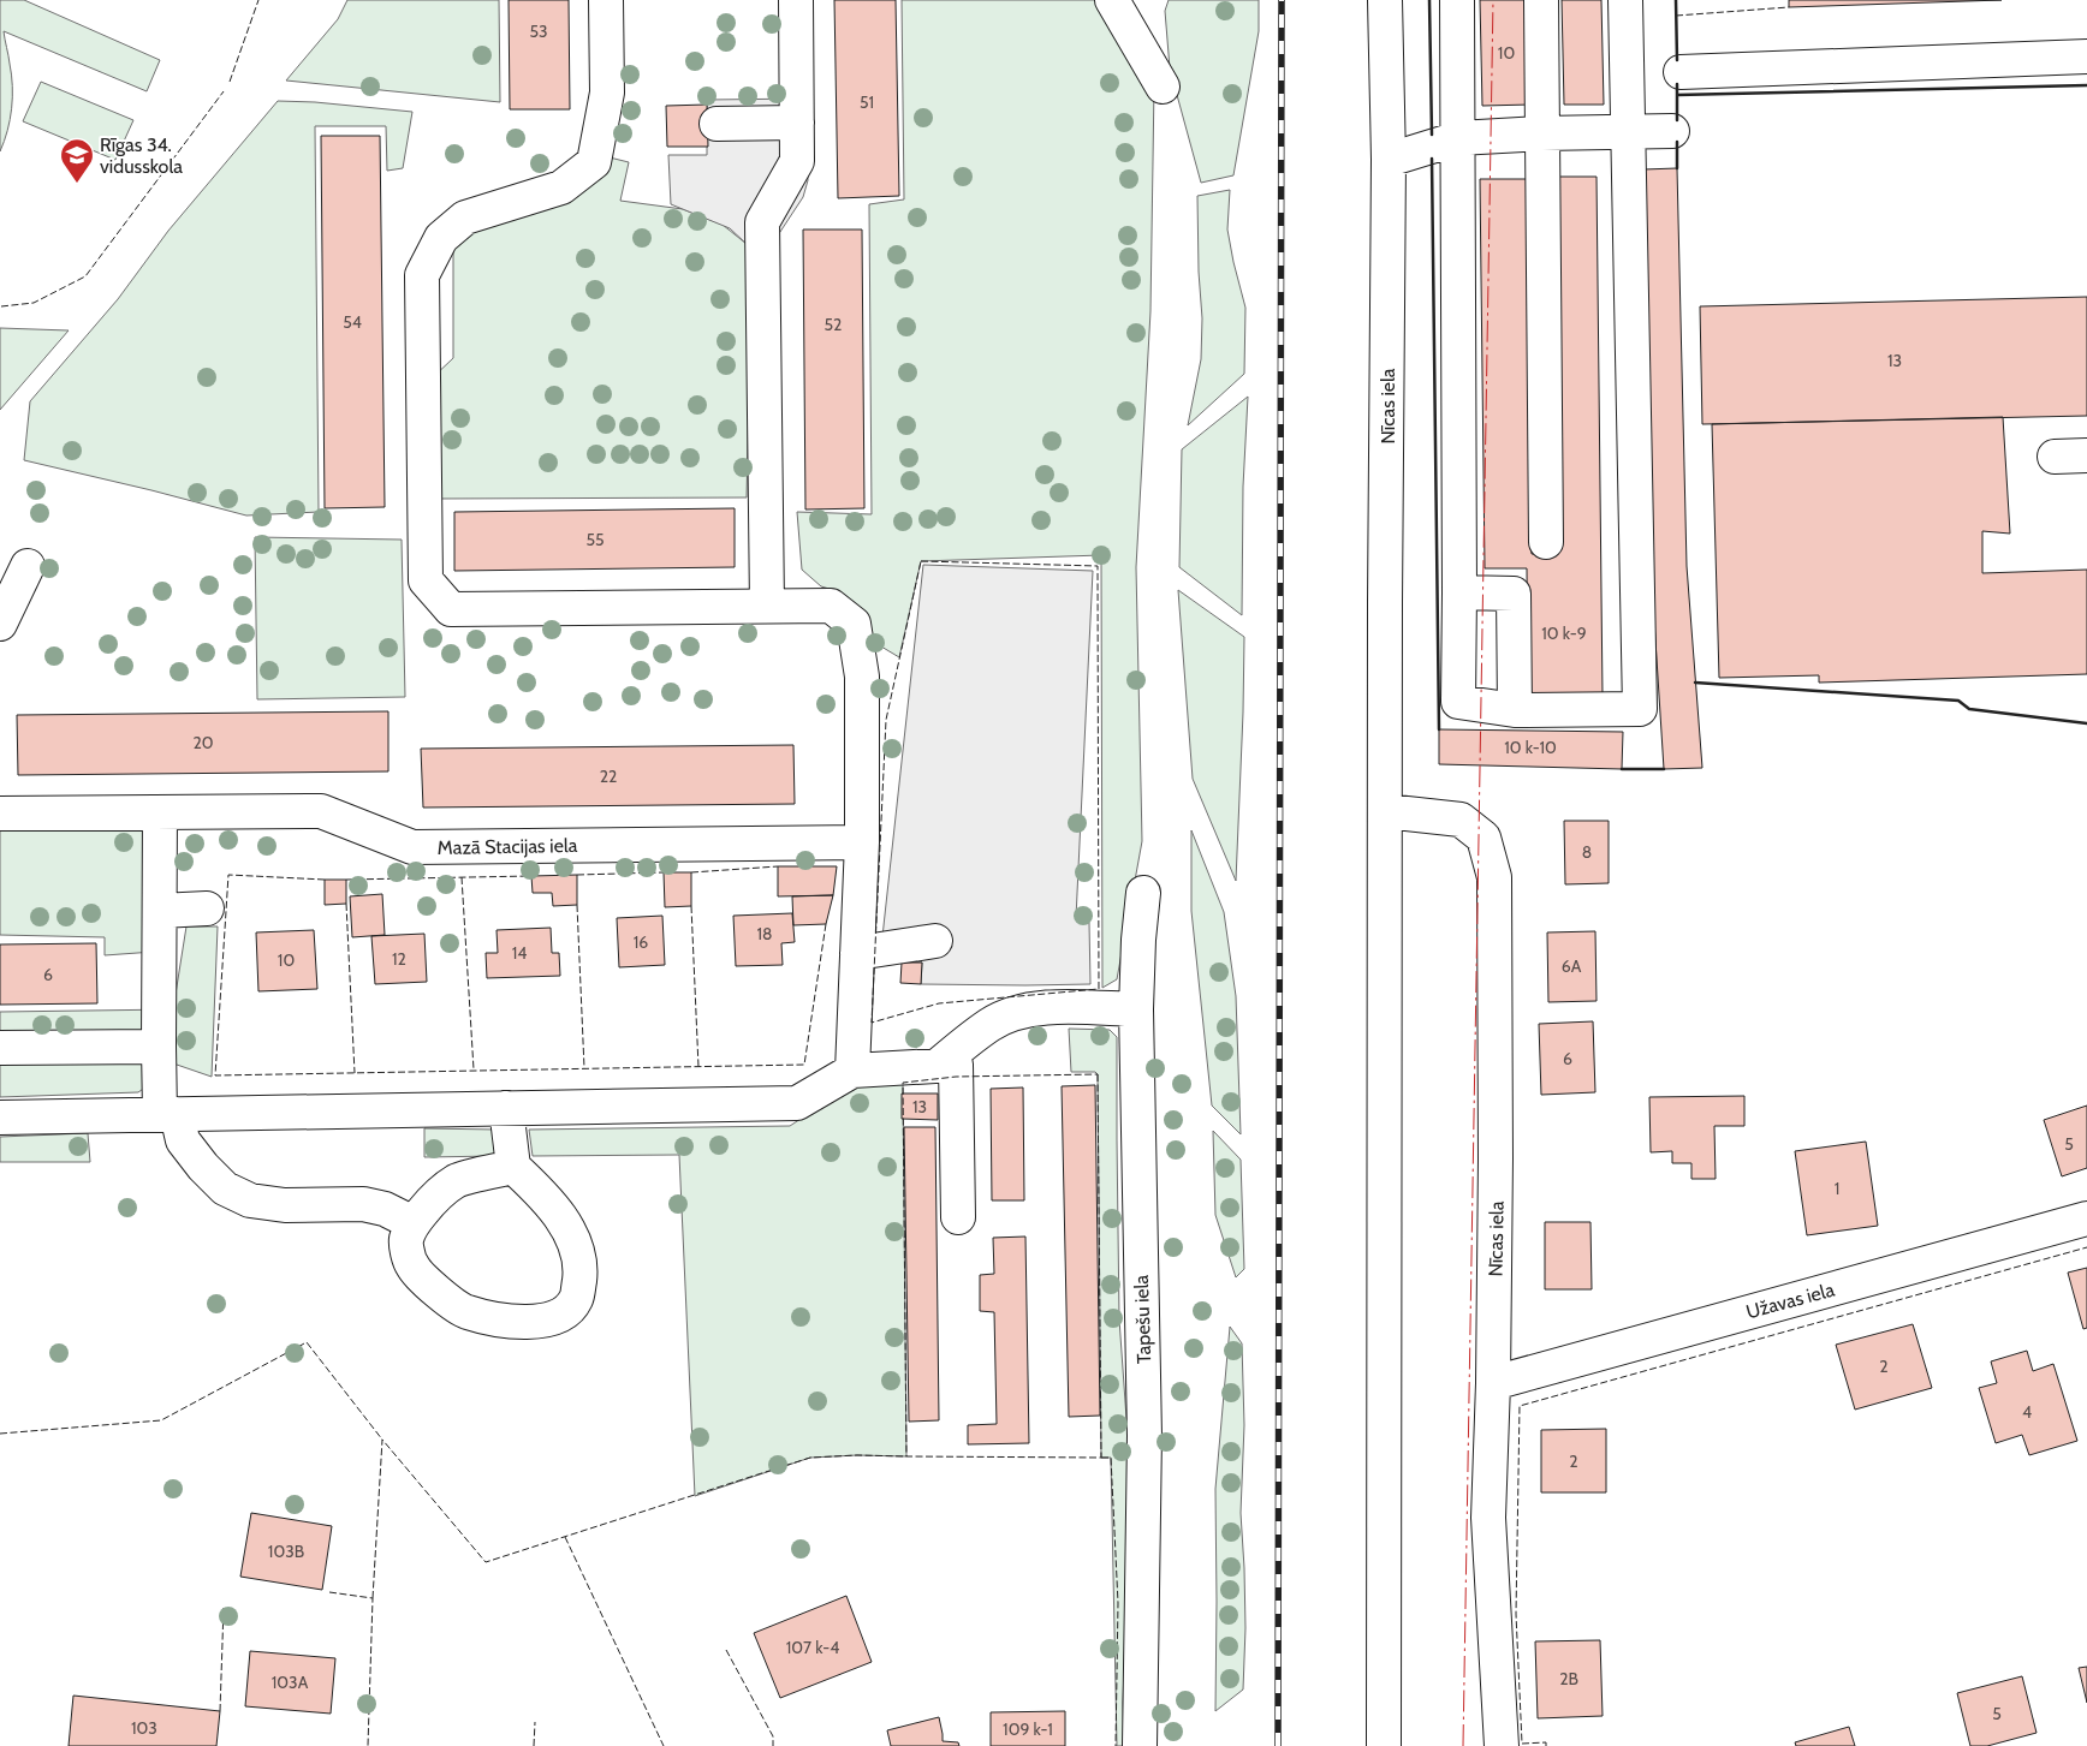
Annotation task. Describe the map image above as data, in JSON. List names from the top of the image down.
{
  "streets": {
    "street": [
      "Nīcas iela",
      "Mazā Stacijas iela",
      "Užavas iela",
      "Tapešu iela"
    ]
  },
  "crossings": [
    ["Nīcas iela", "Užavas iela"]
  ],
  "places": {
    "school or university": ["Rīgas 34. vidusskola"]
  },
  "house_numbers": [
    "53",
    "10",
    "51",
    "54",
    "52",
    "13",
    "55",
    "10 k-9",
    "20",
    "10 k-10",
    "22",
    "8",
    "18",
    "16",
    "14",
    "12",
    "10",
    "6A",
    "6",
    "6",
    "13",
    "5",
    "1",
    "2",
    "4",
    "2",
    "103B",
    "107 k-4",
    "2B",
    "103A",
    "5",
    "103",
    "109 k-1"
  ]
}
